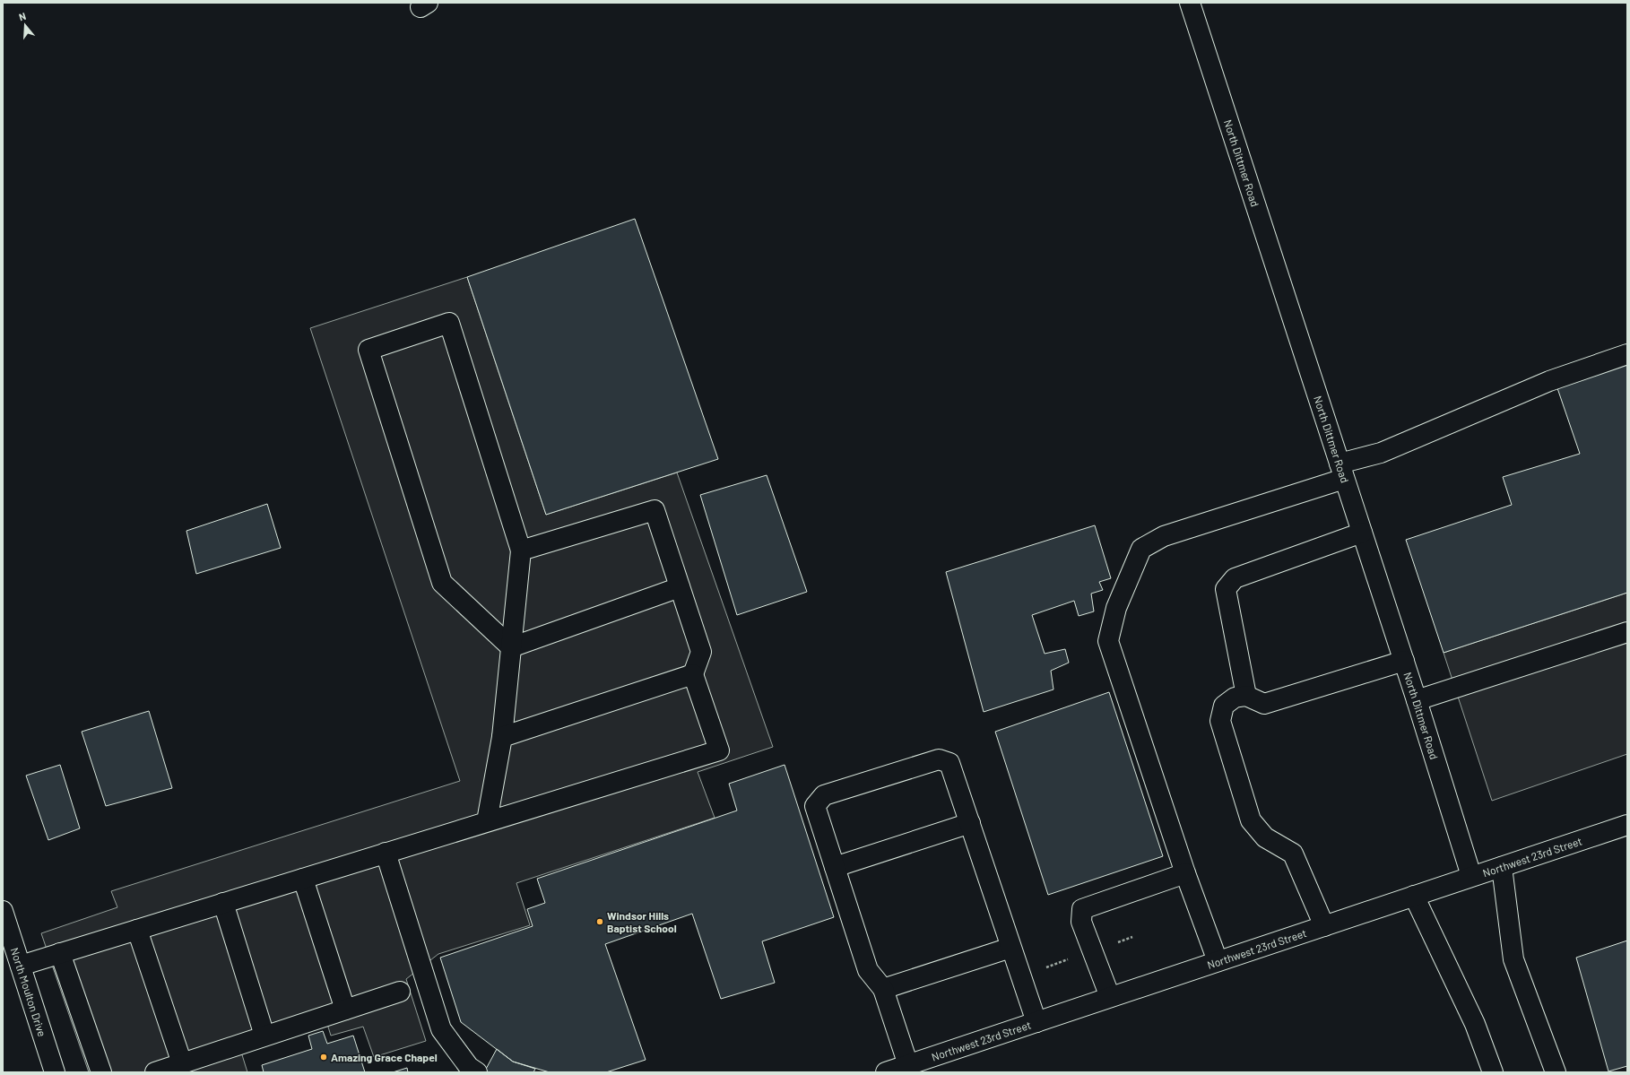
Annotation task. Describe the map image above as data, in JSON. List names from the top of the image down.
{
  "streets": {
    "street": ["North Dittmer Road", "Northwest 23rd Street", "North Moulton Drive"]
  },
  "crossings": [
    ["North Dittmer Road", "Northwest 23rd Street"]
  ],
  "places": ["Windsor Hills Baptist School", "Amazing Grace Chapel"],
  "north": "top"
}
